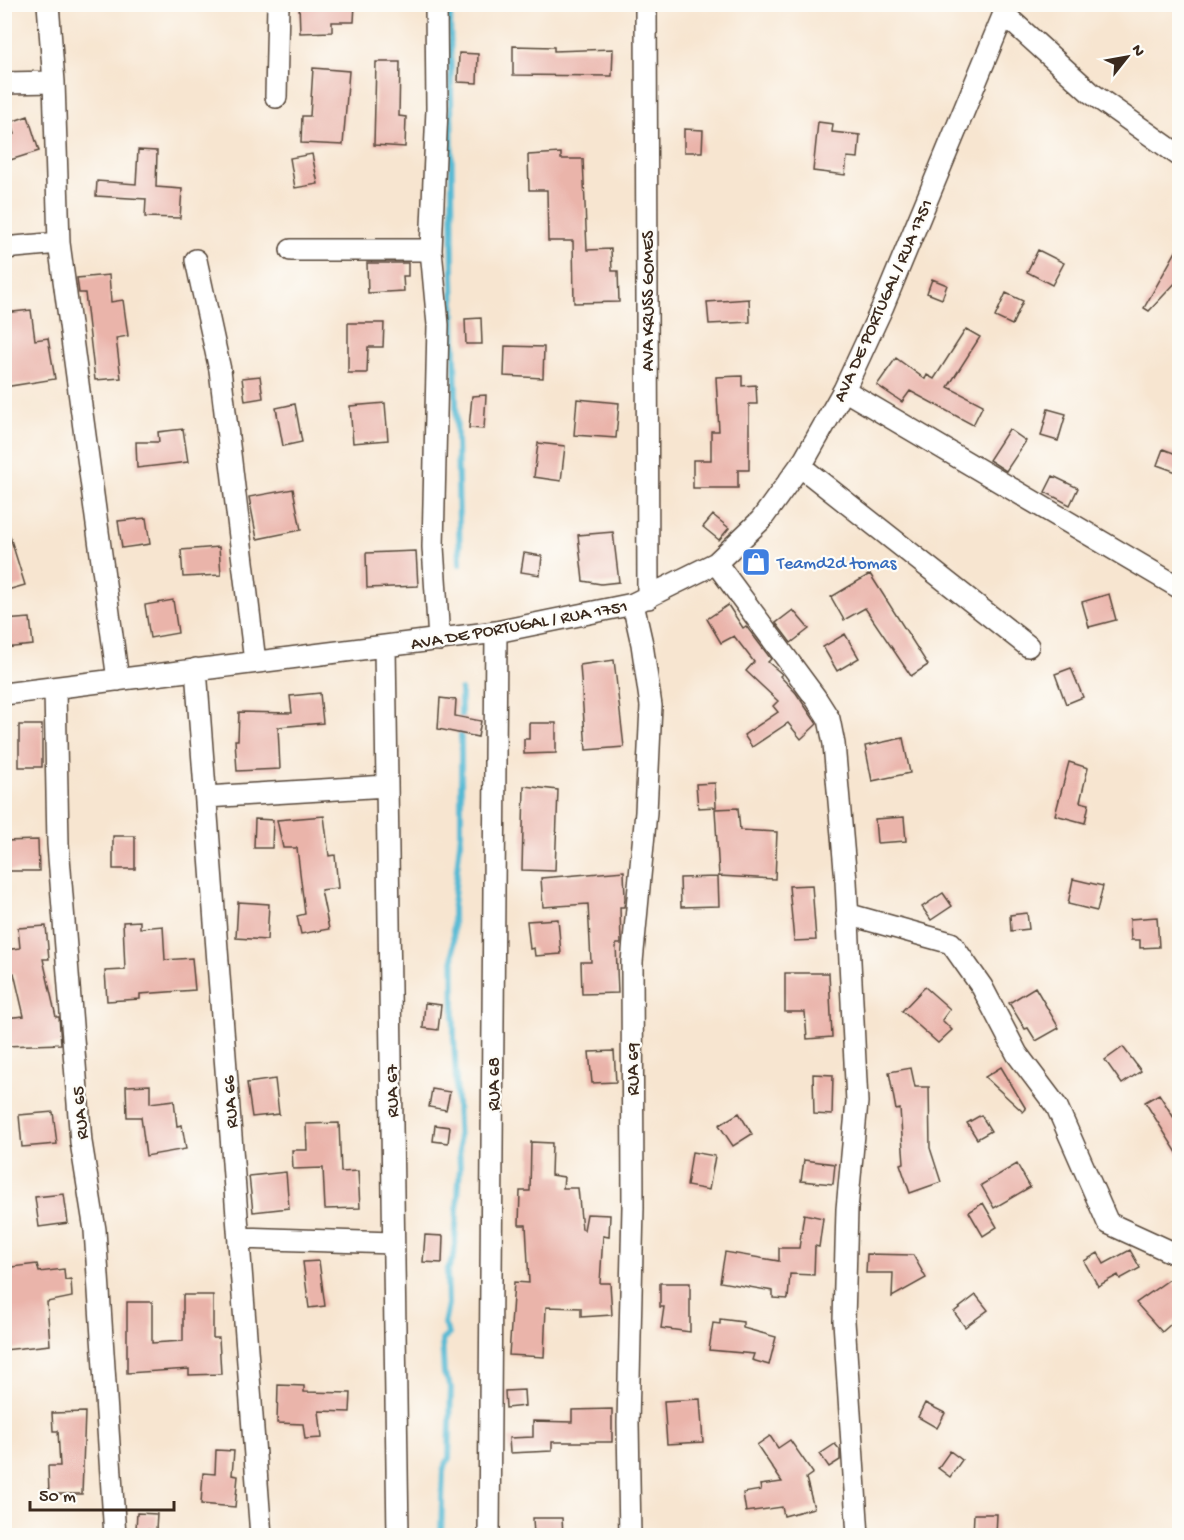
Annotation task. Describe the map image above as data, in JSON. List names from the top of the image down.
{
  "streets": {
    "street": [
      "AVA DE PORTUGAL / RUA 1751",
      "AVA KRUSS GOMES",
      "RUA 69",
      "RUA 68",
      "RUA 67",
      "RUA 66",
      "RUA 65"
    ]
  },
  "crossings": [
    ["AVA DE PORTUGAL / RUA 1751", "AVA KRUSS GOMES"],
    ["AVA DE PORTUGAL / RUA 1751", "RUA 69"],
    ["AVA DE PORTUGAL / RUA 1751", "RUA 68"],
    ["AVA DE PORTUGAL / RUA 1751", "RUA 67"],
    ["AVA DE PORTUGAL / RUA 1751", "RUA 66"],
    ["AVA DE PORTUGAL / RUA 1751", "RUA 65"],
    ["AVA KRUSS GOMES", "RUA 69"]
  ],
  "places": {
    "shop": ["Teamd2d tomas"]
  },
  "scale_bar": "50 m",
  "north": "top right"
}
